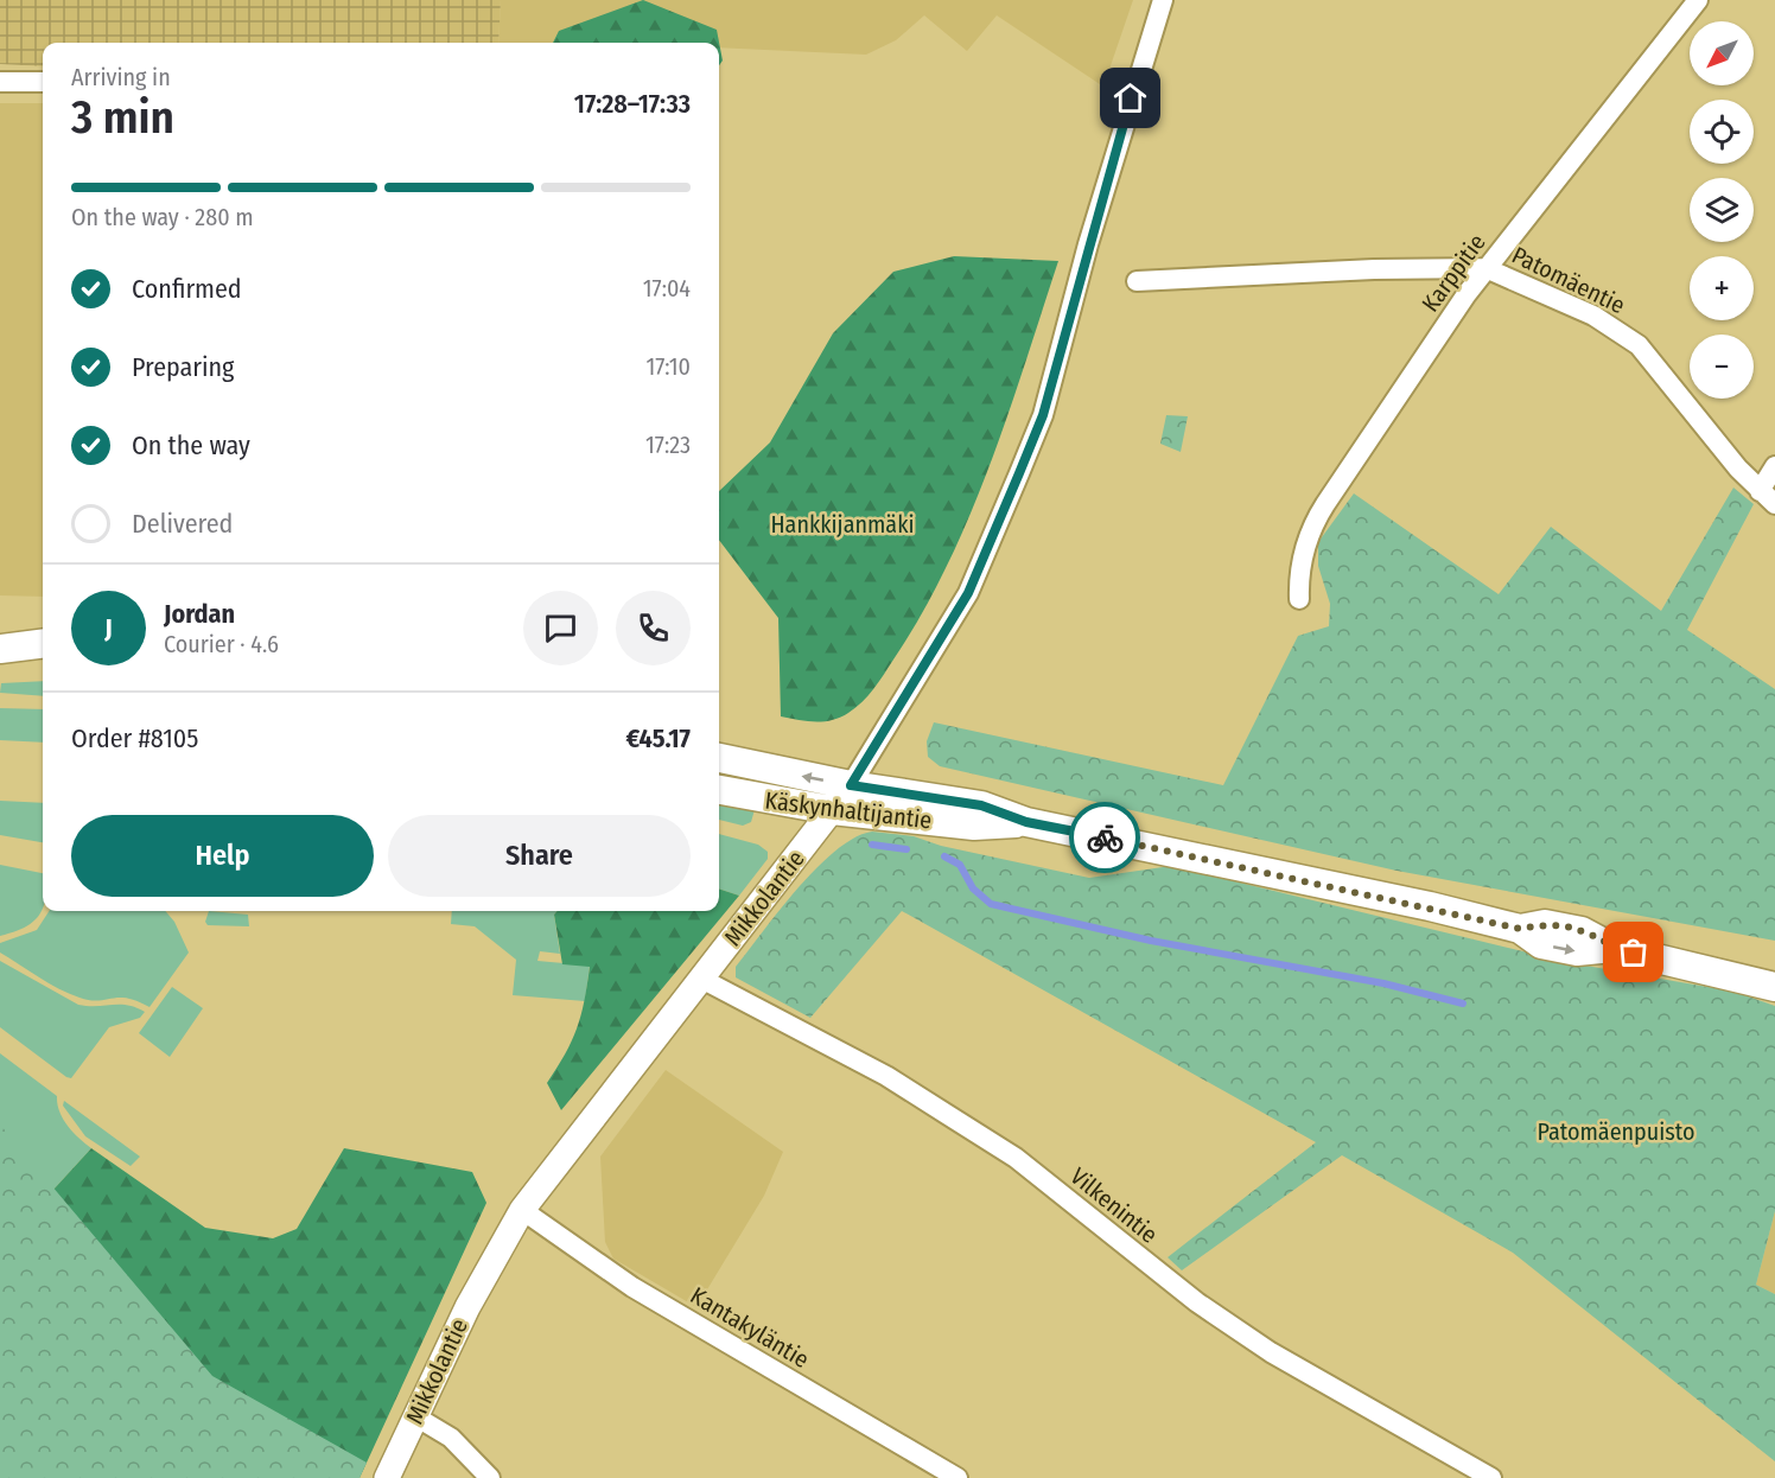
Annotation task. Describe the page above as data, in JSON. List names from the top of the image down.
{
  "streets": {
    "main road": ["Käskynhaltijantie"],
    "street": [
      "Karppitie",
      "Patomäentie",
      "Mikkolantie",
      "Vilkenintie",
      "Kantakyläntie"
    ]
  },
  "crossings": [
    ["Karppitie", "Patomäentie"],
    ["Käskynhaltijantie", "Mikkolantie"],
    ["Mikkolantie", "Vilkenintie"],
    ["Mikkolantie", "Kantakyläntie"]
  ],
  "parks": ["Hankkijanmäki", "Patomäenpuisto"],
  "north": "bottom left",
  "page": {
    "map_buttons": ["+", "−"],
    "heading": ["3 min", "Arriving in", "17:28–17:33"],
    "panel": [
      "Jordan",
      "Courier · 4.6",
      "Order #8105",
      "€45.17"
    ],
    "bar": "On the way · 280 m",
    "list": [
      ["Confirmed", "17:04"],
      ["Preparing", "17:10"],
      ["On the way", "17:23"],
      "Delivered"
    ],
    "round": "J",
    "buttons": ["Help", "Share"]
  }
}
